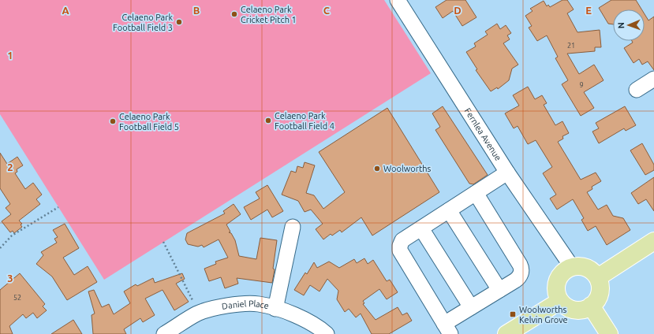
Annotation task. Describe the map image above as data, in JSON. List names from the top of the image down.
{
  "streets": {
    "street": ["Fernlea Avenue", "Daniel Place"]
  },
  "places": {
    "other": [
      "Celaeno Park Cricket Pitch 1",
      "Celaeno Park Football Field 3",
      "Celaeno Park Football Field 4",
      "Celaeno Park Football Field 5",
      "Woolworths"
    ],
    "transit": ["Woolworths Kelvin Grove"]
  },
  "house_numbers": ["21", "9", "52"],
  "north": "left",
  "grid": {
    "columns": [
      "A",
      "B",
      "C",
      "D",
      "E"
    ],
    "rows": ["1", "2", "3"]
  }
}
